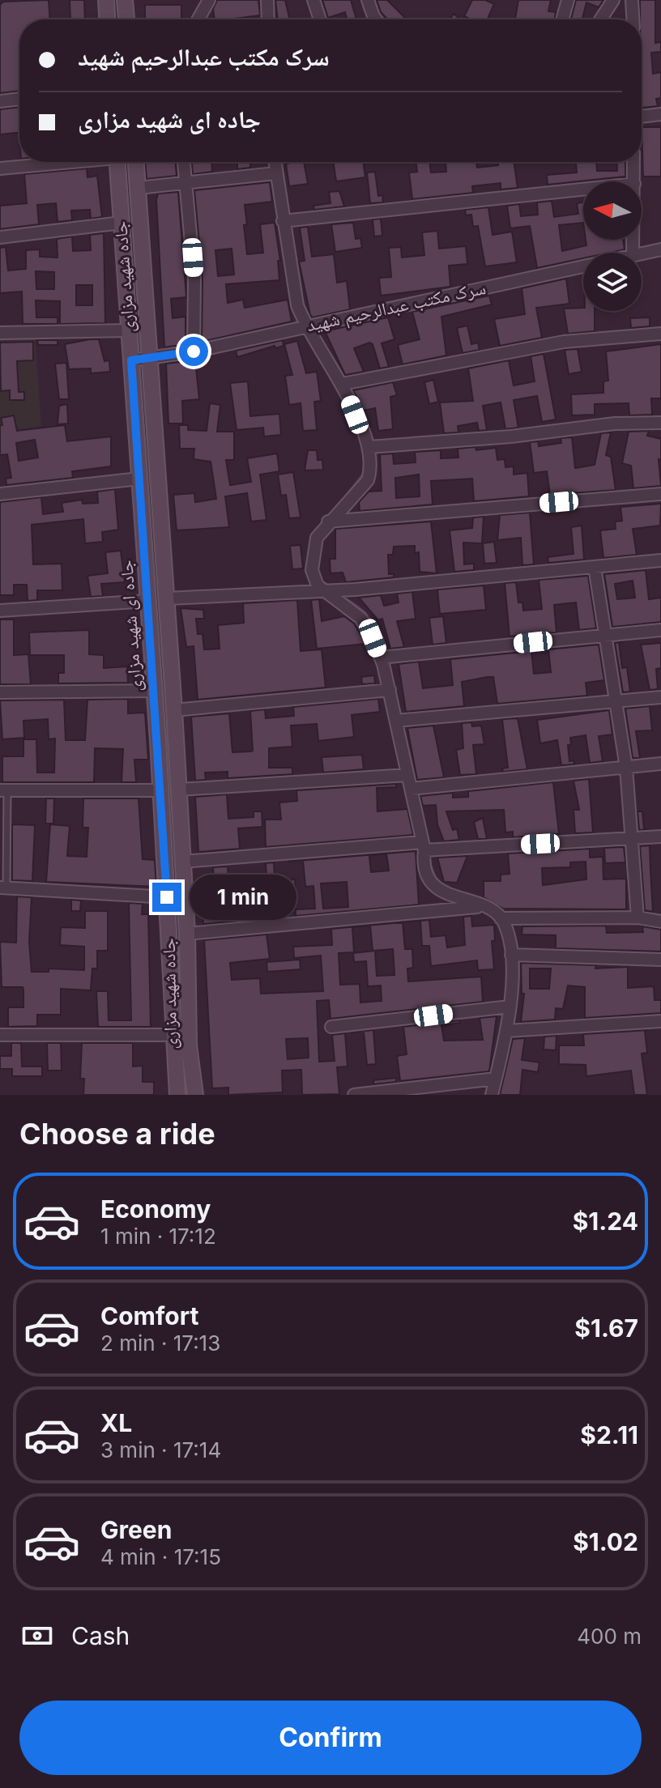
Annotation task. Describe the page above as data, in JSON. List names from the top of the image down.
{
  "streets": {
    "main road": ["جاده شهید مزاری", "جاده ای شهید مزاری"],
    "street": ["سرک مکتب عبدالرحیم شهید"]
  },
  "crossings": [
    ["جاده شهید مزاری", "سرک مکتب عبدالرحیم شهید"],
    ["سرک مکتب عبدالرحیم شهید", "جاده ای شهید مزاری"]
  ],
  "north": "left",
  "page": {
    "banner": ["سرک مکتب عبدالرحیم شهید", "جاده ای شهید مزاری"],
    "bubble": "1 min",
    "heading": "Choose a ride",
    "list": [
      {
        "name": "Economy",
        "note": "1 min · 17:12",
        "value": "$1.24"
      },
      {
        "name": "Comfort",
        "note": "2 min · 17:13",
        "value": "$1.67"
      },
      {
        "name": "XL",
        "note": "3 min · 17:14",
        "value": "$2.11"
      },
      {
        "name": "Green",
        "note": "4 min · 17:15",
        "value": "$1.02"
      }
    ],
    "pay": ["Cash", "400 m"],
    "buttons": "Confirm"
  }
}
